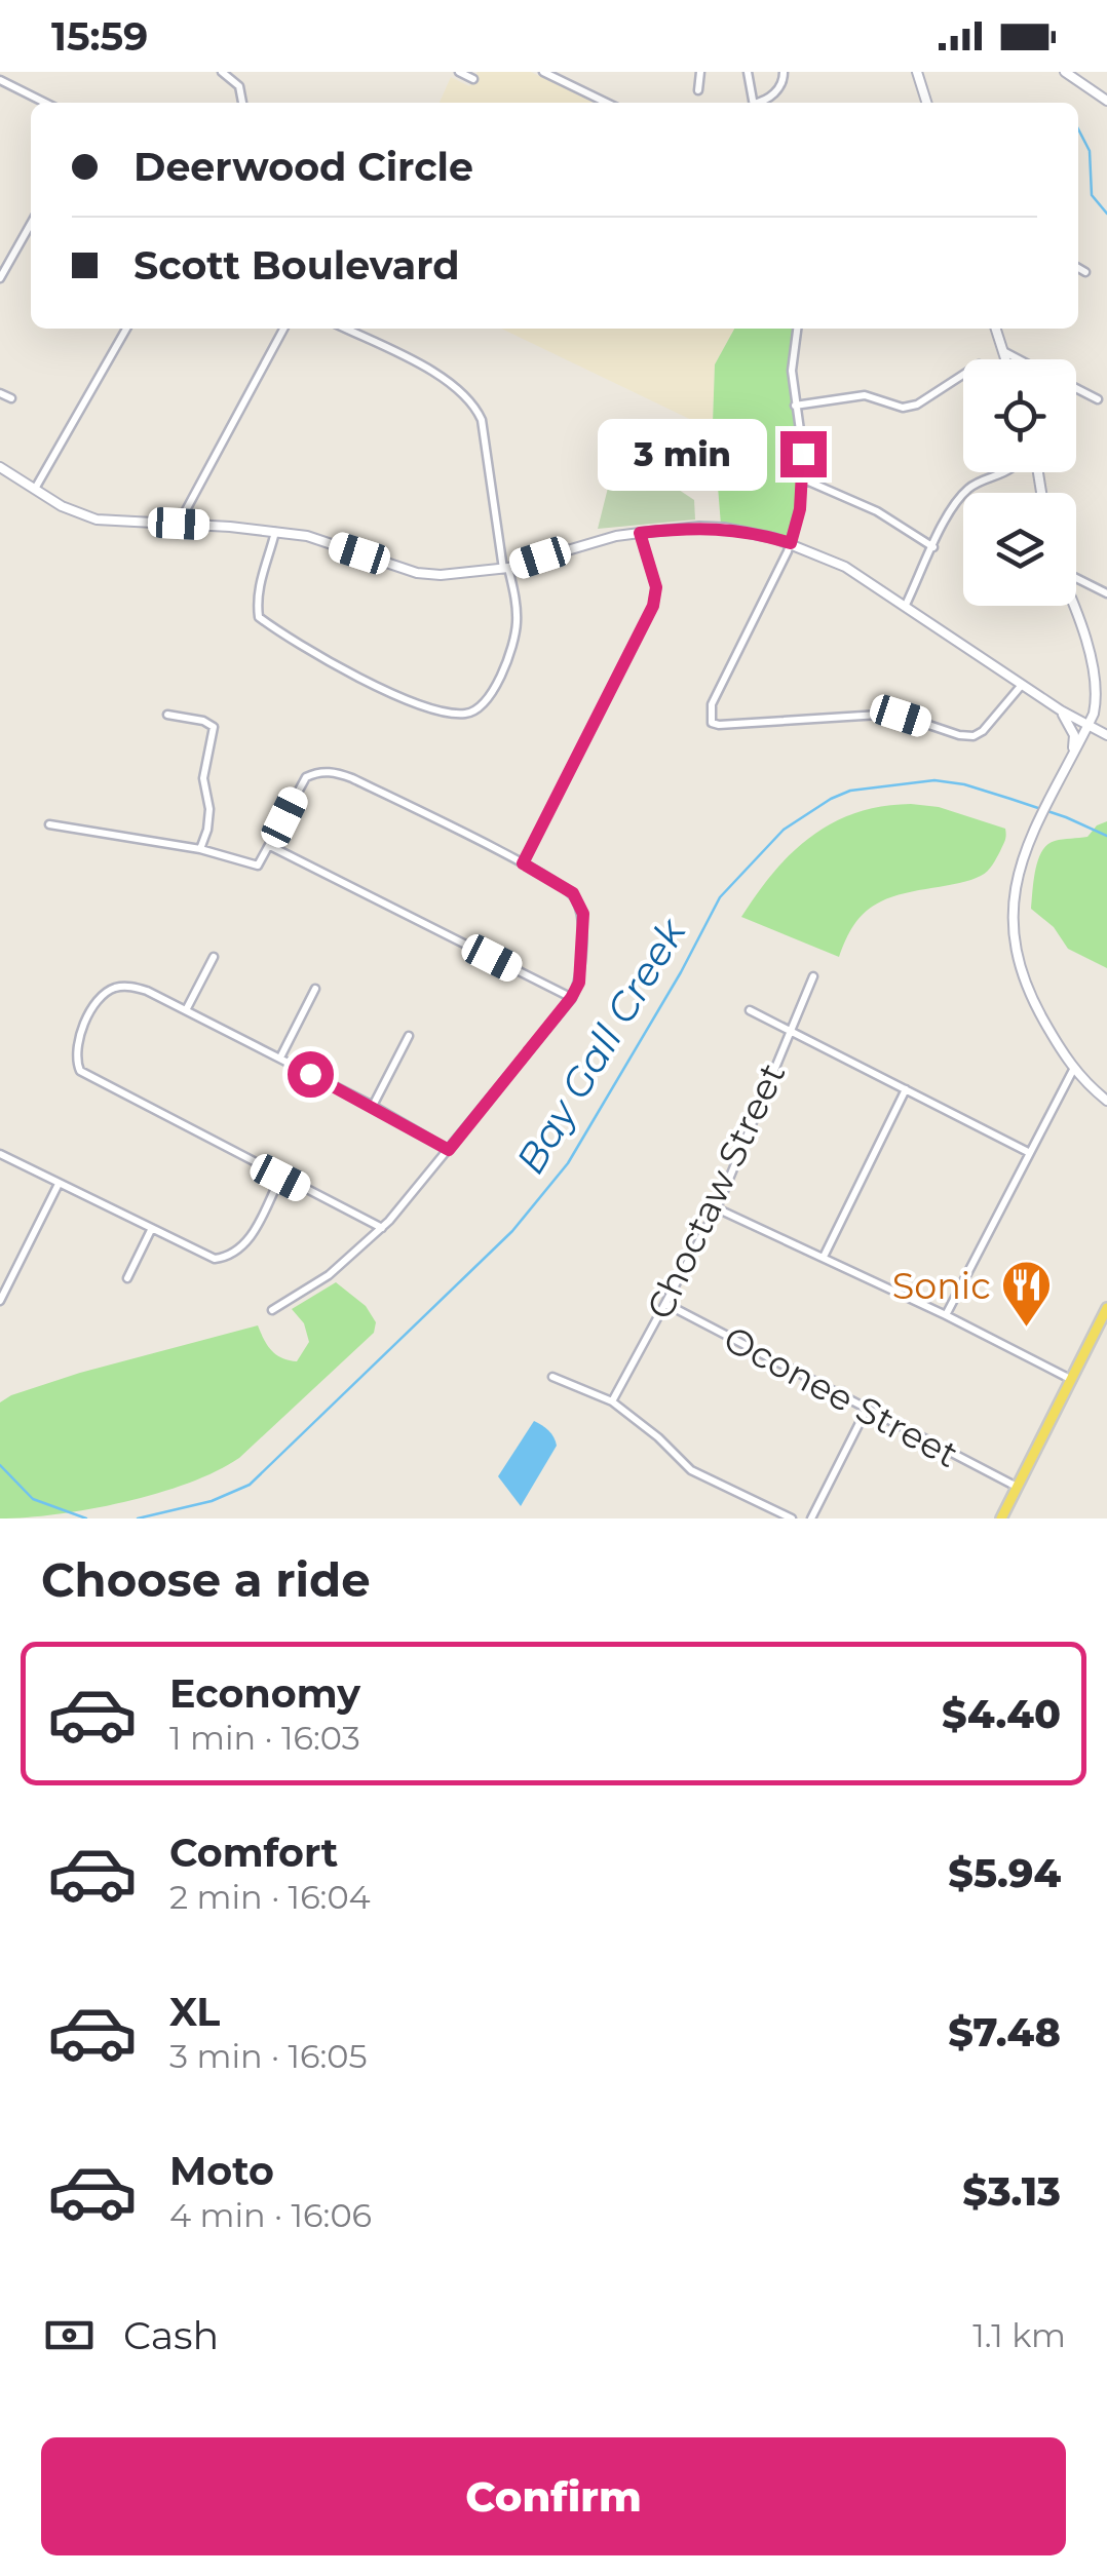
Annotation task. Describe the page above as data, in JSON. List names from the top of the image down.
{
  "streets": {
    "street": ["Choctaw Street", "Oconee Street"]
  },
  "crossings": [
    ["Choctaw Street", "Oconee Street"]
  ],
  "water": ["Bay Gall Creek"],
  "places": {
    "restaurant": ["Sonic"]
  },
  "page": {
    "status": "15:59",
    "banner": ["Deerwood Circle", "Scott Boulevard"],
    "bubble": "3 min",
    "heading": "Choose a ride",
    "list": [
      {
        "name": "Economy",
        "note": "1 min · 16:03",
        "value": "$4.40"
      },
      {
        "name": "Comfort",
        "note": "2 min · 16:04",
        "value": "$5.94"
      },
      {
        "name": "XL",
        "note": "3 min · 16:05",
        "value": "$7.48"
      },
      {
        "name": "Moto",
        "note": "4 min · 16:06",
        "value": "$3.13"
      }
    ],
    "pay": ["Cash", "1.1 km"],
    "buttons": "Confirm"
  }
}
